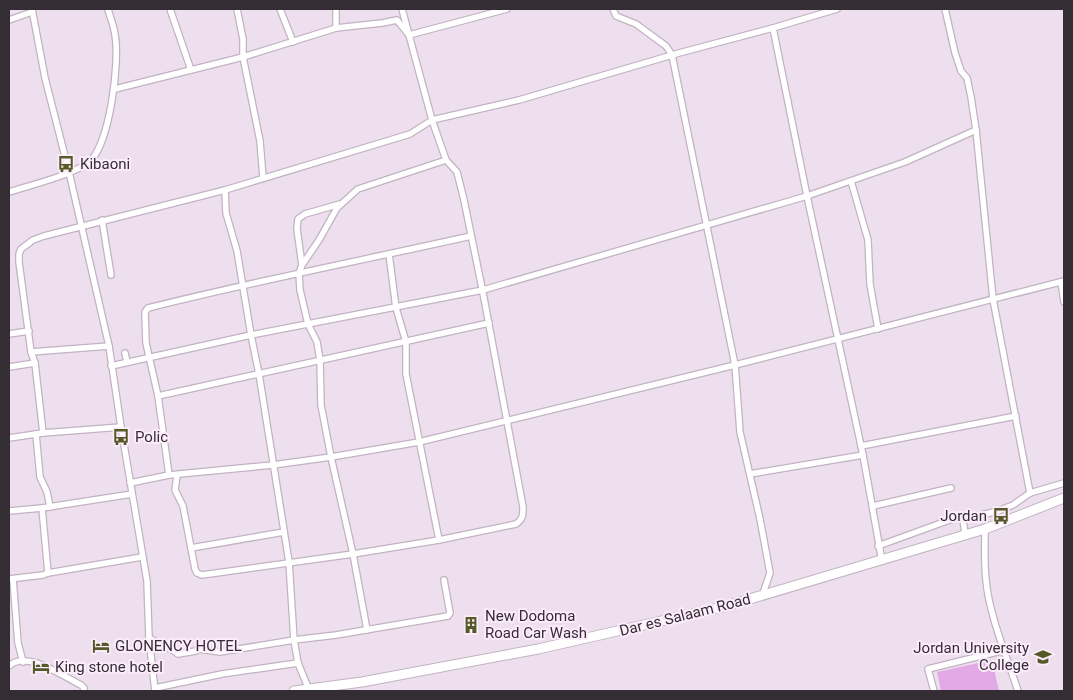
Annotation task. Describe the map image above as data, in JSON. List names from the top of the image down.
{
  "streets": {
    "highway": ["Dar es Salaam Road"]
  },
  "places": {
    "bus stop": ["Kibaoni", "Polic", "Jordan"],
    "building": ["New Dodoma Road Car Wash"],
    "hotel": ["GLONENCY HOTEL", "King stone hotel"],
    "school or university": ["Jordan University College"]
  }
}
